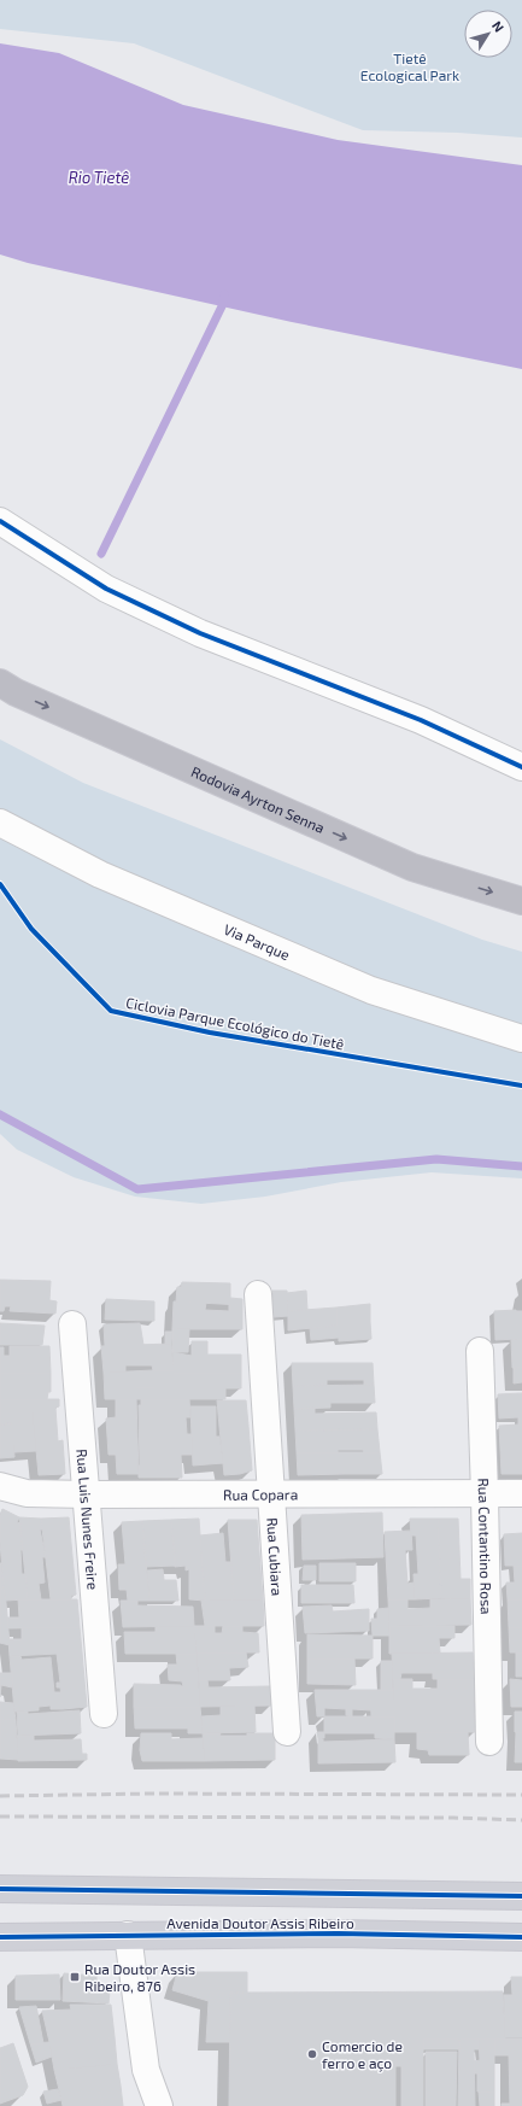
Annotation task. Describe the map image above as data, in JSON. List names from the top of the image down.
{
  "streets": {
    "highway": ["Rodovia Ayrton Senna"],
    "main road": ["Avenida Doutor Assis Ribeiro"],
    "street": [
      "Via Parque",
      "Rua Copara",
      "Rua Luis Nunes Freire",
      "Rua Contantino Rosa",
      "Rua Cubiara"
    ],
    "cycle path": ["Ciclovia Parque Ecológico do Tietê"]
  },
  "crossings": [
    ["Rua Copara", "Rua Luis Nunes Freire"],
    ["Rua Copara", "Rua Contantino Rosa"],
    ["Rua Copara", "Rua Cubiara"]
  ],
  "one_way": ["Rodovia Ayrton Senna"],
  "water": ["Rio Tietê"],
  "parks": ["Tietê Ecological Park"],
  "places": {
    "transit": ["Rua Doutor Assis Ribeiro, 876"],
    "other": ["Comercio de ferro e aço"]
  },
  "north": "top right"
}
